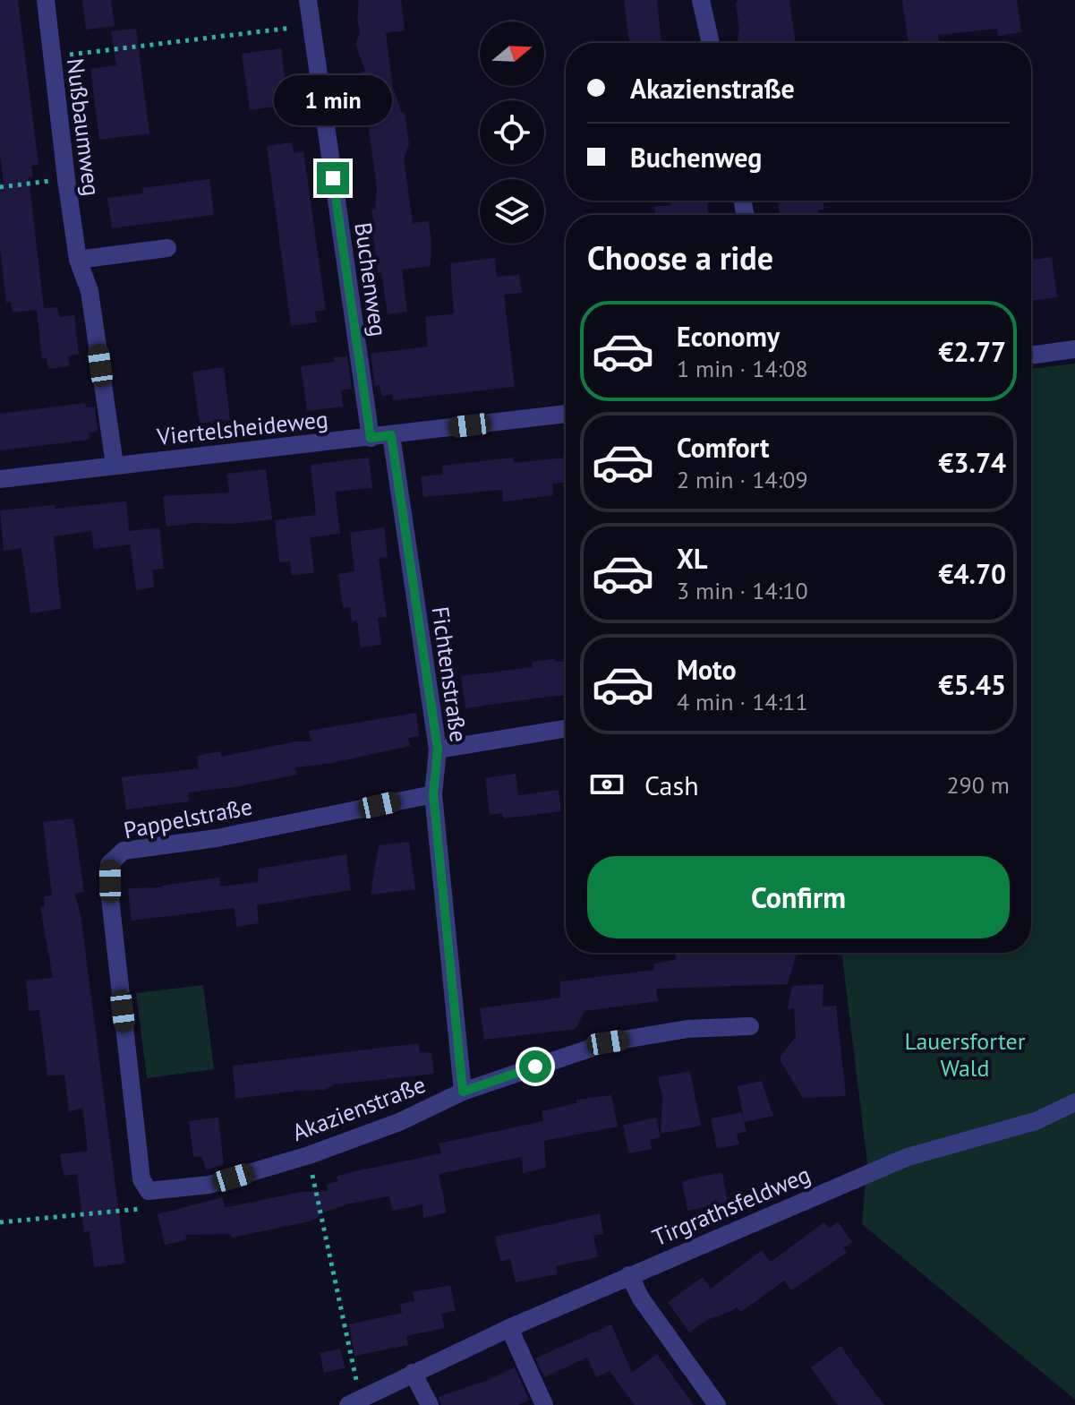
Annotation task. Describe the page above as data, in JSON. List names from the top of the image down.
{
  "streets": {
    "street": [
      "Nußbaumweg",
      "Buchenweg",
      "Viertelsheideweg",
      "Fichtenstraße",
      "Pappelstraße",
      "Akazienstraße",
      "Tirgrathsfeldweg"
    ]
  },
  "crossings": [
    ["Nußbaumweg", "Viertelsheideweg"],
    ["Buchenweg", "Viertelsheideweg"],
    ["Viertelsheideweg", "Fichtenstraße"],
    ["Fichtenstraße", "Pappelstraße"],
    ["Fichtenstraße", "Akazienstraße"],
    ["Pappelstraße", "Akazienstraße"]
  ],
  "parks": ["Lauersforter Wald"],
  "north": "right",
  "page": {
    "banner": ["Akazienstraße", "Buchenweg"],
    "bubble": "1 min",
    "heading": "Choose a ride",
    "list": [
      {
        "name": "Economy",
        "note": "1 min · 14:08",
        "value": "€2.77"
      },
      {
        "name": "Comfort",
        "note": "2 min · 14:09",
        "value": "€3.74"
      },
      {
        "name": "XL",
        "note": "3 min · 14:10",
        "value": "€4.70"
      },
      {
        "name": "Moto",
        "note": "4 min · 14:11",
        "value": "€5.45"
      }
    ],
    "pay": ["Cash", "290 m"],
    "buttons": "Confirm"
  }
}
